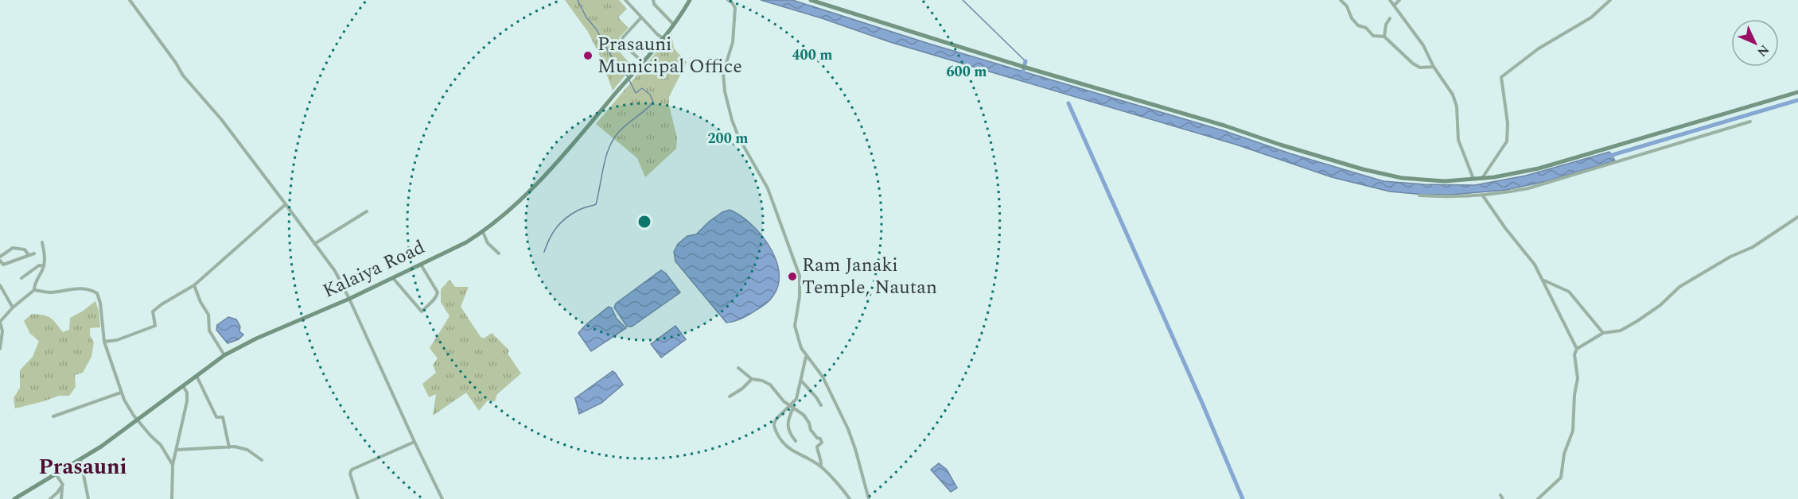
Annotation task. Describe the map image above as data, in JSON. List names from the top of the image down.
{
  "streets": {
    "main road": ["Kalaiya Road"]
  },
  "districts": ["Prasauni"],
  "places": ["Prasauni Municipal Office", "Ram Janaki Temple, Nautan"],
  "north": "bottom right",
  "rings": ["400 m", "600 m", "200 m"]
}
